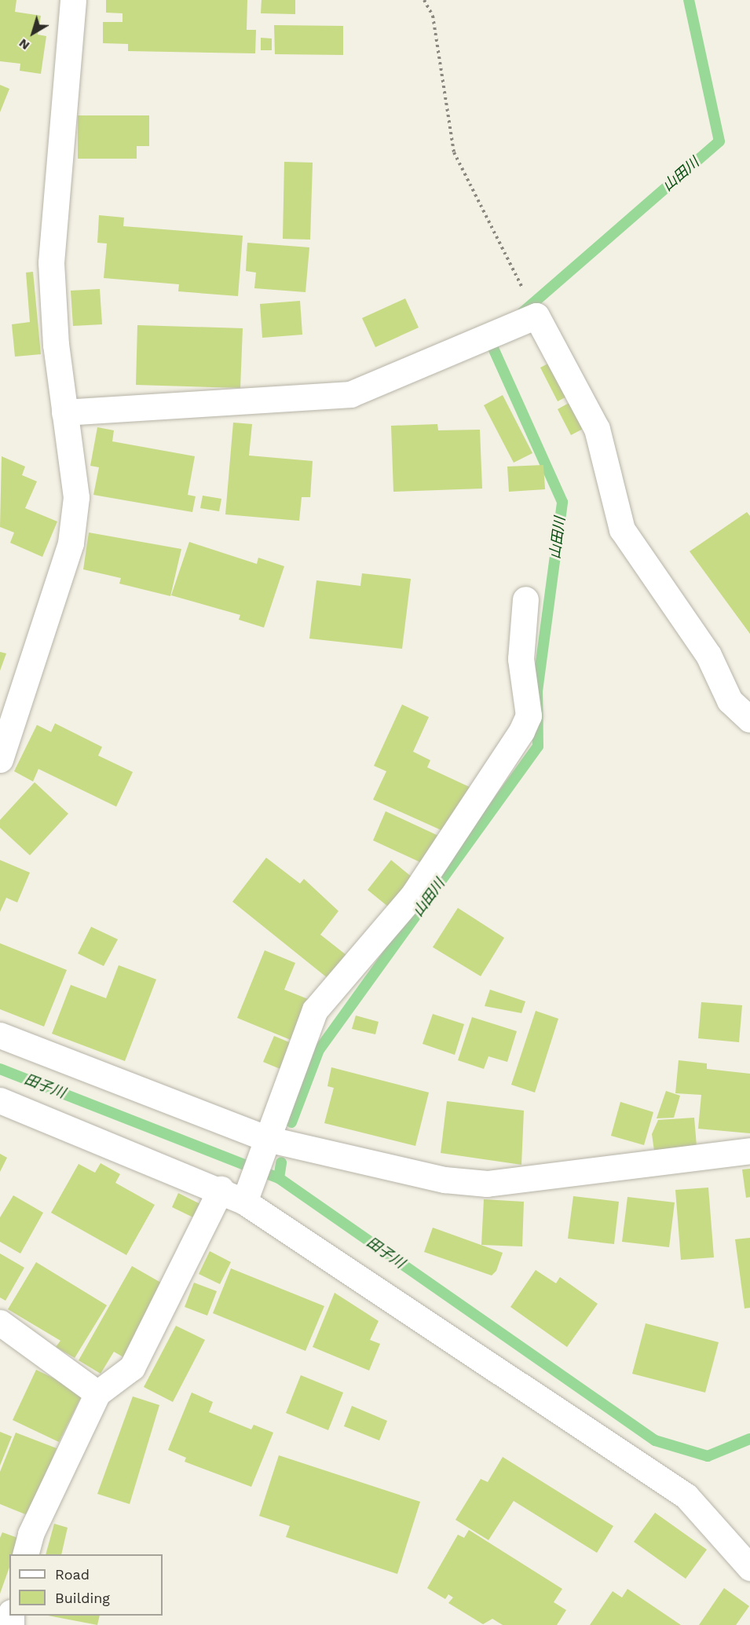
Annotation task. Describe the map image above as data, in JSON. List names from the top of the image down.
{
  "water": ["山田川", "田子川"],
  "legend": ["Road", "Building"],
  "north": "bottom left"
}
